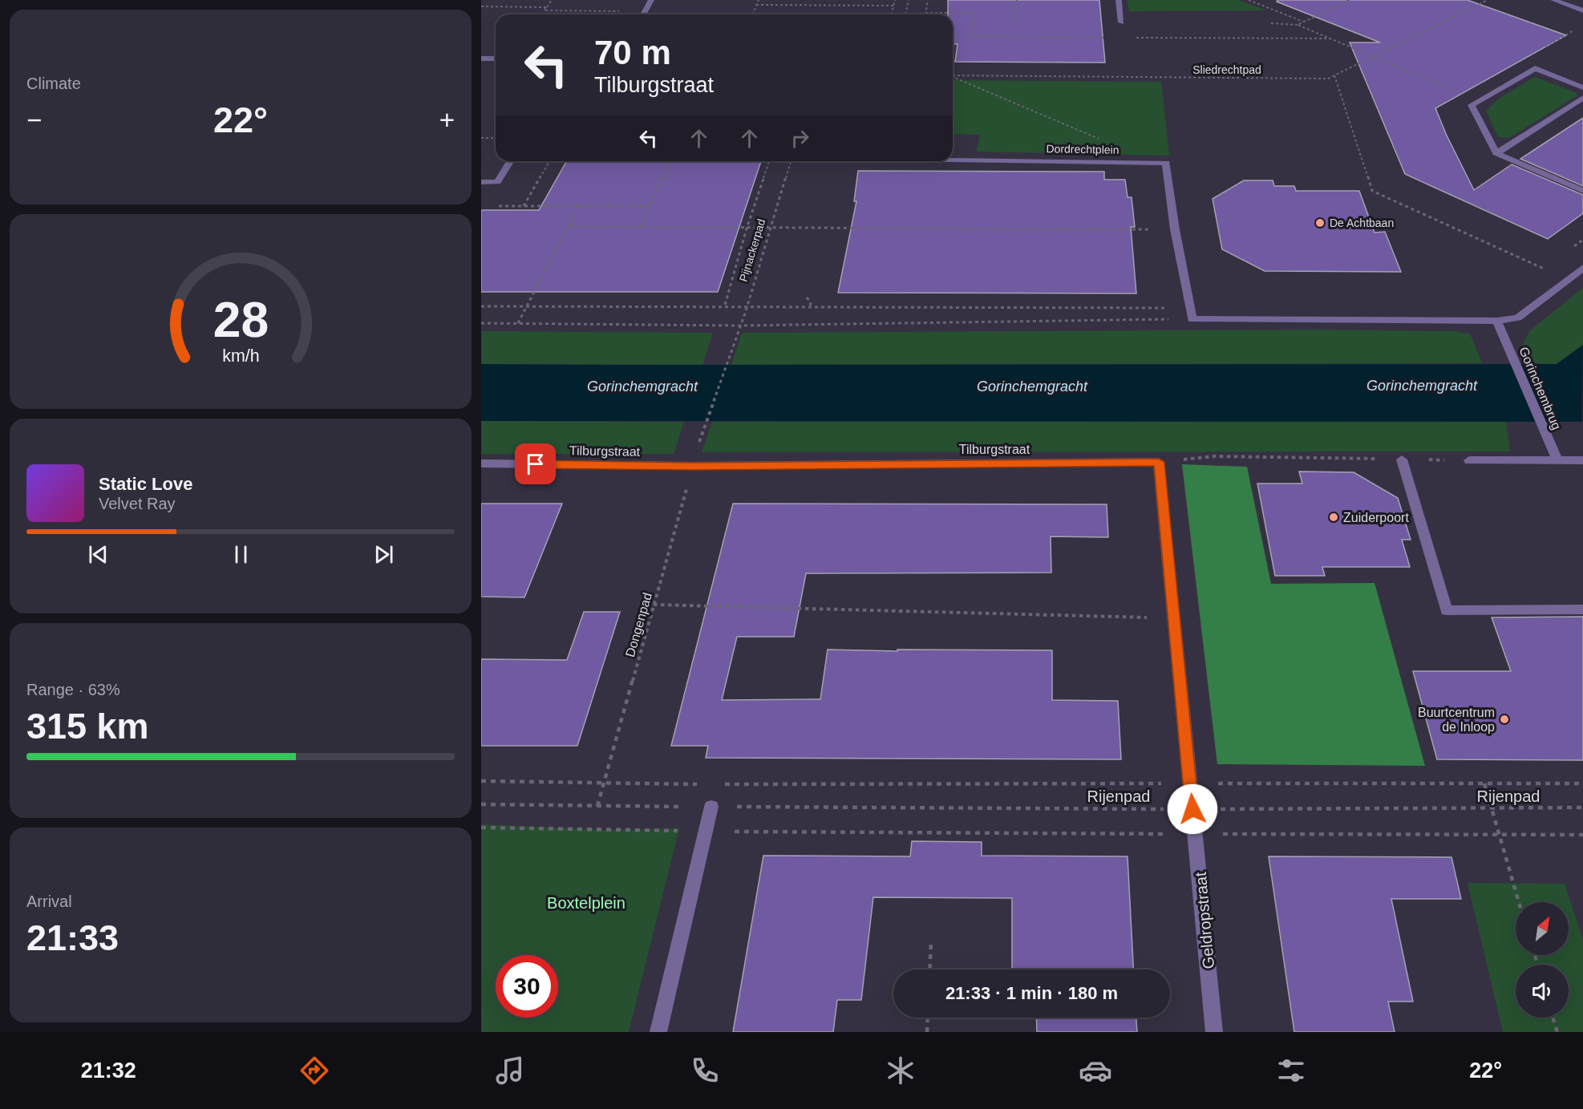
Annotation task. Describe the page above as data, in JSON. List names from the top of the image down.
{
  "streets": {
    "street": [
      "Dordrechtplein",
      "Gorinchembrug",
      "Tilburgstraat",
      "Geldropstraat"
    ],
    "path": [
      "Sliedrechtpad",
      "Pijnackerpad",
      "Dongenpad",
      "Rijenpad"
    ]
  },
  "crossings": [
    ["Pijnackerpad", "Dongenpad"],
    ["Tilburgstraat", "Dongenpad"],
    ["Rijenpad", "Geldropstraat"]
  ],
  "water": ["Gorinchemgracht"],
  "parks": ["Boxtelplein"],
  "places": ["De Achtbaan", "Zuiderpoort", "Buurtcentrum de Inloop"],
  "north": "top right",
  "page": {
    "tile": [
      "Climate",
      ["Range · 63%", "315 km"],
      ["Arrival", "21:33"]
    ],
    "turn": ["70 m", "Tilburgstraat"],
    "heat": ["−", "22°", "+"],
    "song": ["Static Love", "Velvet Ray"],
    "limit": "30",
    "trip": "21:33 · 1 min · 180 m",
    "tabs": ["21:32", "22°"],
    "gauge": ["28", "km/h"]
  }
}
